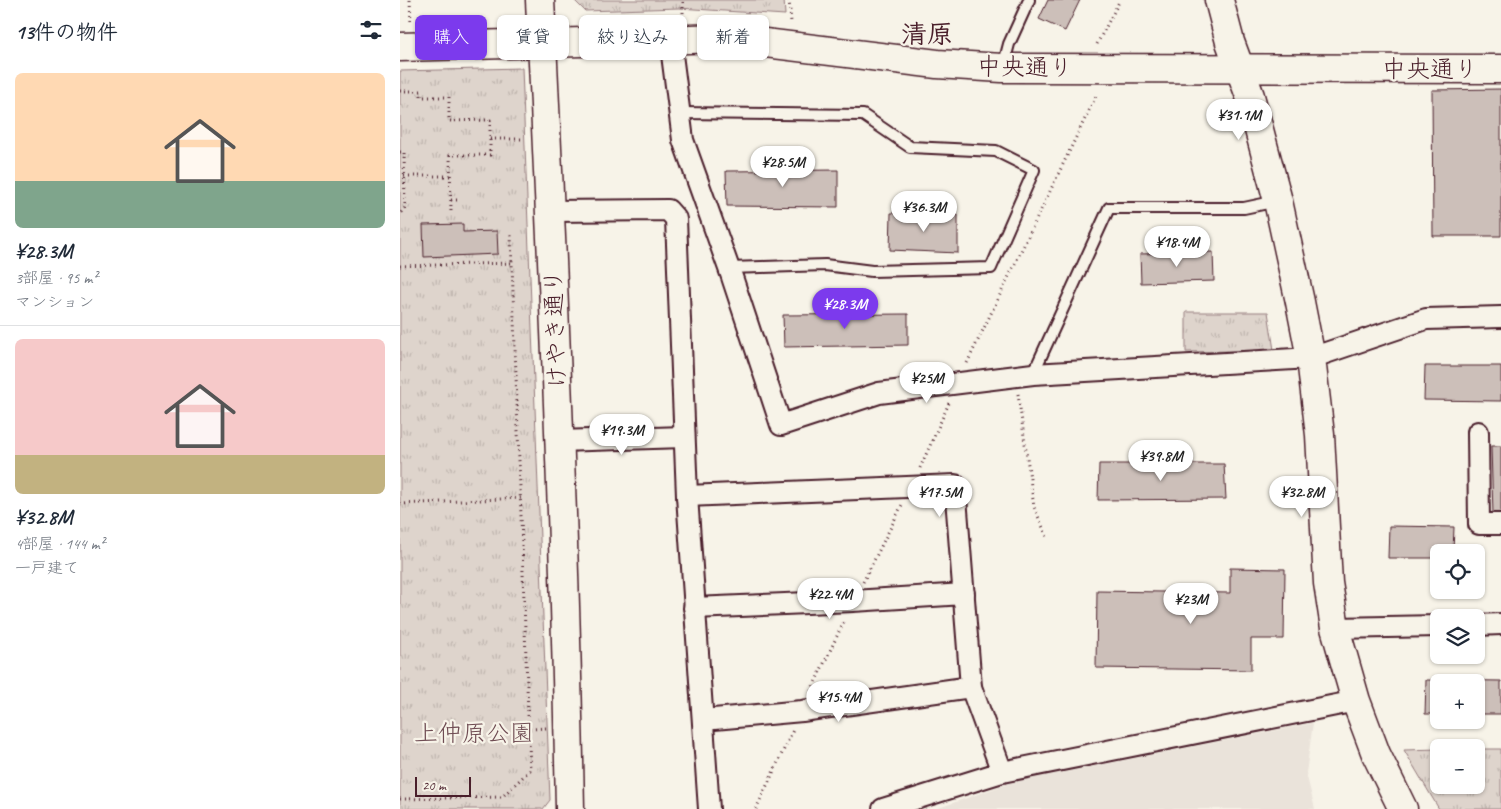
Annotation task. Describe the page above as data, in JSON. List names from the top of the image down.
{
  "streets": {
    "street": ["中央通り", "けやき通り"]
  },
  "districts": ["清原"],
  "parks": ["上仲原公園"],
  "scale_bar": "20 m",
  "page": {
    "heading": "13件の物件",
    "chip": [
      "購入",
      "賃貸",
      "絞り込み",
      "新着"
    ],
    "list": [
      {
        "name": "¥28.3M",
        "note": "3部屋 · 95 m² · マンション"
      },
      {
        "name": "¥32.8M",
        "note": "4部屋 · 144 m² · 一戸建て"
      }
    ],
    "price": [
      "¥31.1M",
      "¥28.5M",
      "¥36.3M",
      "¥18.4M",
      "¥28.3M",
      "¥25M",
      "¥19.3M",
      "¥39.8M",
      "¥17.5M",
      "¥32.8M",
      "¥22.4M",
      "¥23M",
      "¥15.4M"
    ],
    "map_buttons": ["+", "−"],
    "scale": "20 m"
  }
}
